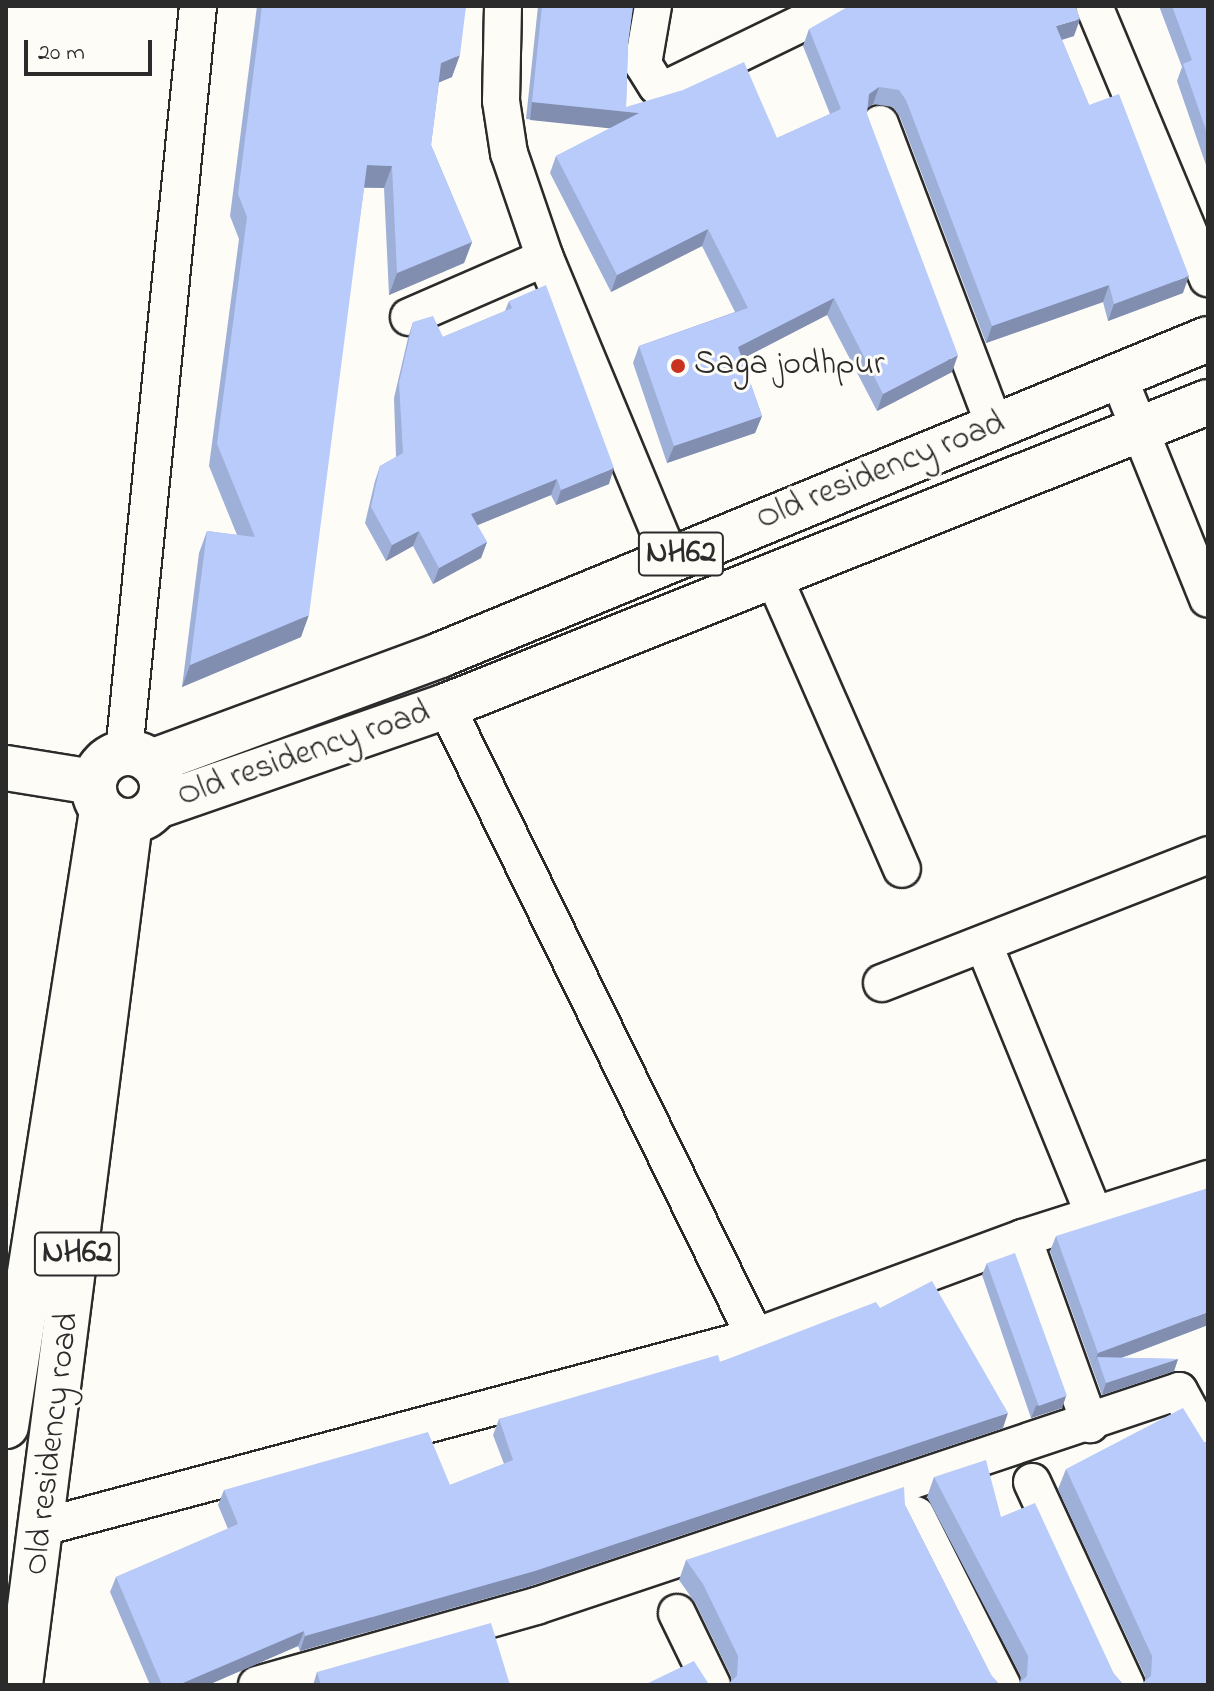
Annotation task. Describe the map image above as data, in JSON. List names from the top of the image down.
{
  "streets": {
    "main road": ["Old residency road", "NH62"]
  },
  "places": ["Saga jodhpur"],
  "scale_bar": "20 m"
}
